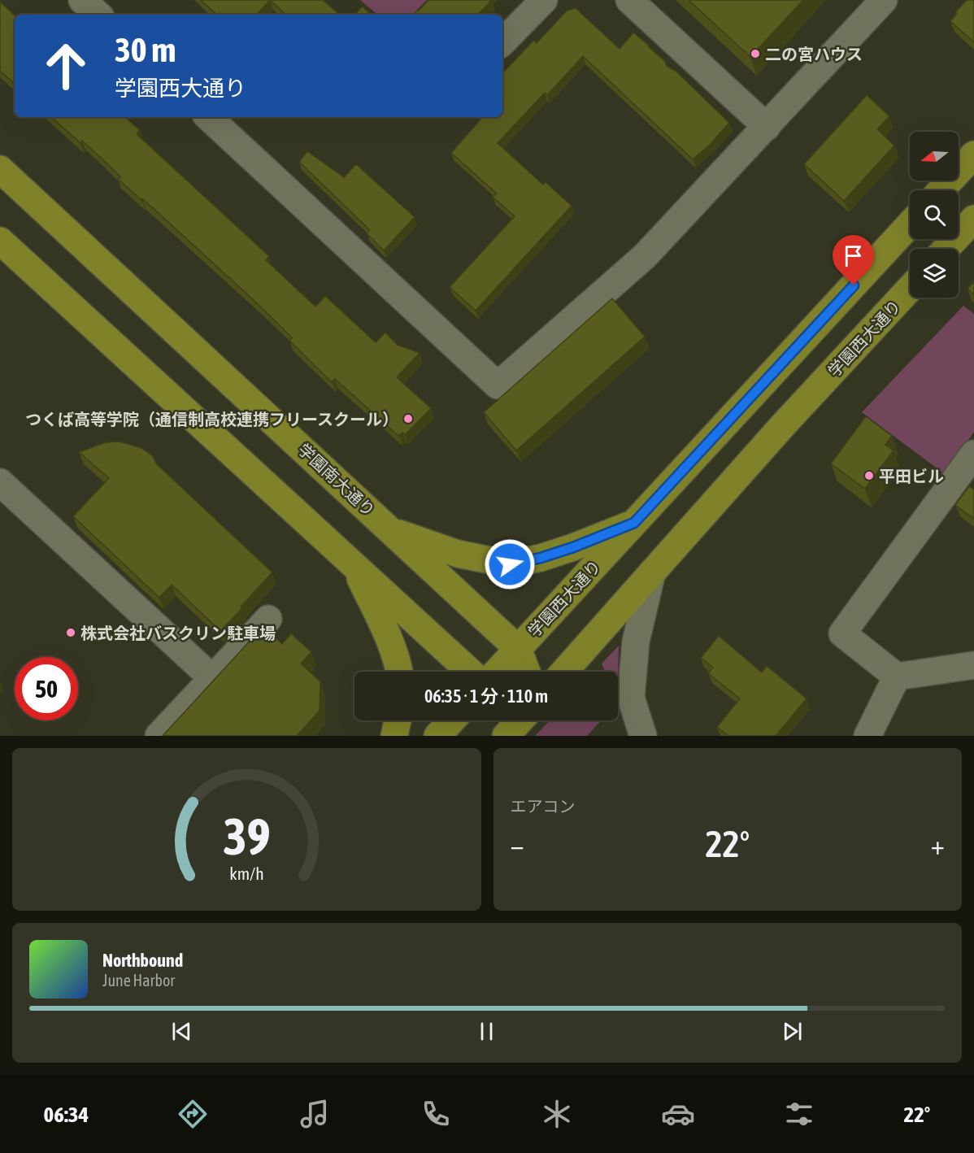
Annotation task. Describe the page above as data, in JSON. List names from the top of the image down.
{
  "streets": {
    "main road": ["学園西大通り", "学園南大通り"]
  },
  "crossings": [
    ["学園西大通り", "学園南大通り"]
  ],
  "places": [
    "二の宮ハウス",
    "つくば高等学院（通信制高校連携フリースクール）",
    "平田ビル",
    "株式会社バスクリン駐車場"
  ],
  "north": "left",
  "page": {
    "turn": ["30 m", "学園西大通り"],
    "limit": "50",
    "trip": "06:35 · 1 分 · 110 m",
    "tile": "エアコン",
    "heat": ["−", "22°", "+"],
    "song": ["Northbound", "June Harbor"],
    "tabs": ["06:34", "22°"],
    "gauge": ["39", "km/h"]
  }
}
